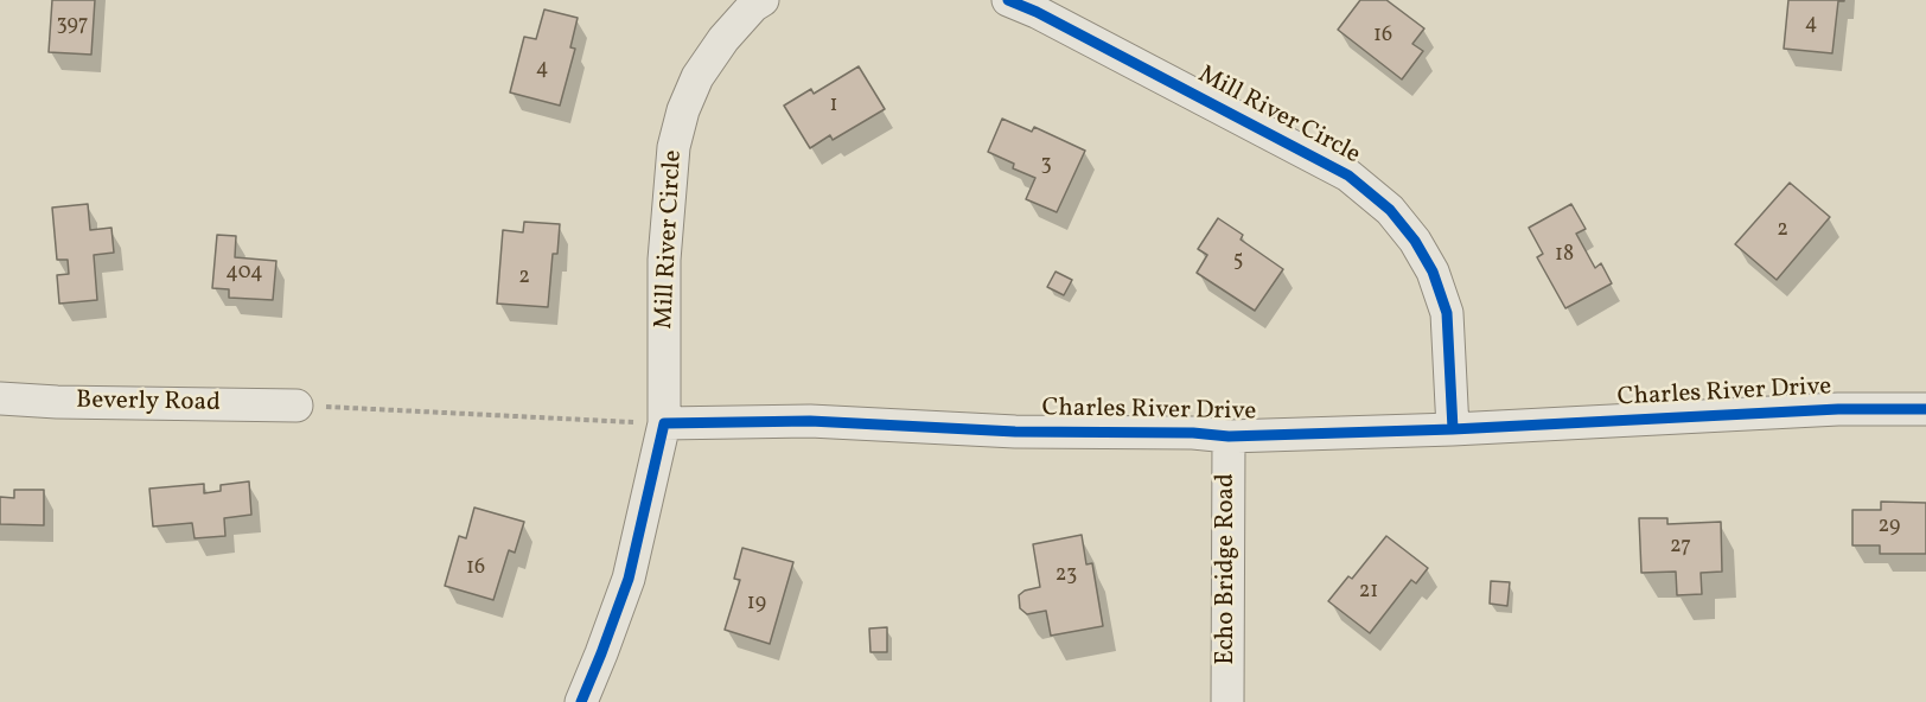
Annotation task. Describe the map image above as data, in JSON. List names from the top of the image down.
{
  "streets": {
    "street": [
      "Mill River Circle",
      "Charles River Drive",
      "Beverly Road",
      "Echo Bridge Road"
    ]
  },
  "crossings": [
    ["Mill River Circle", "Charles River Drive"],
    ["Charles River Drive", "Echo Bridge Road"]
  ],
  "house_numbers": [
    "4",
    "397",
    "16",
    "4",
    "1",
    "3",
    "2",
    "18",
    "5",
    "404",
    "2",
    "29",
    "27",
    "16",
    "23",
    "21",
    "19"
  ]
}
